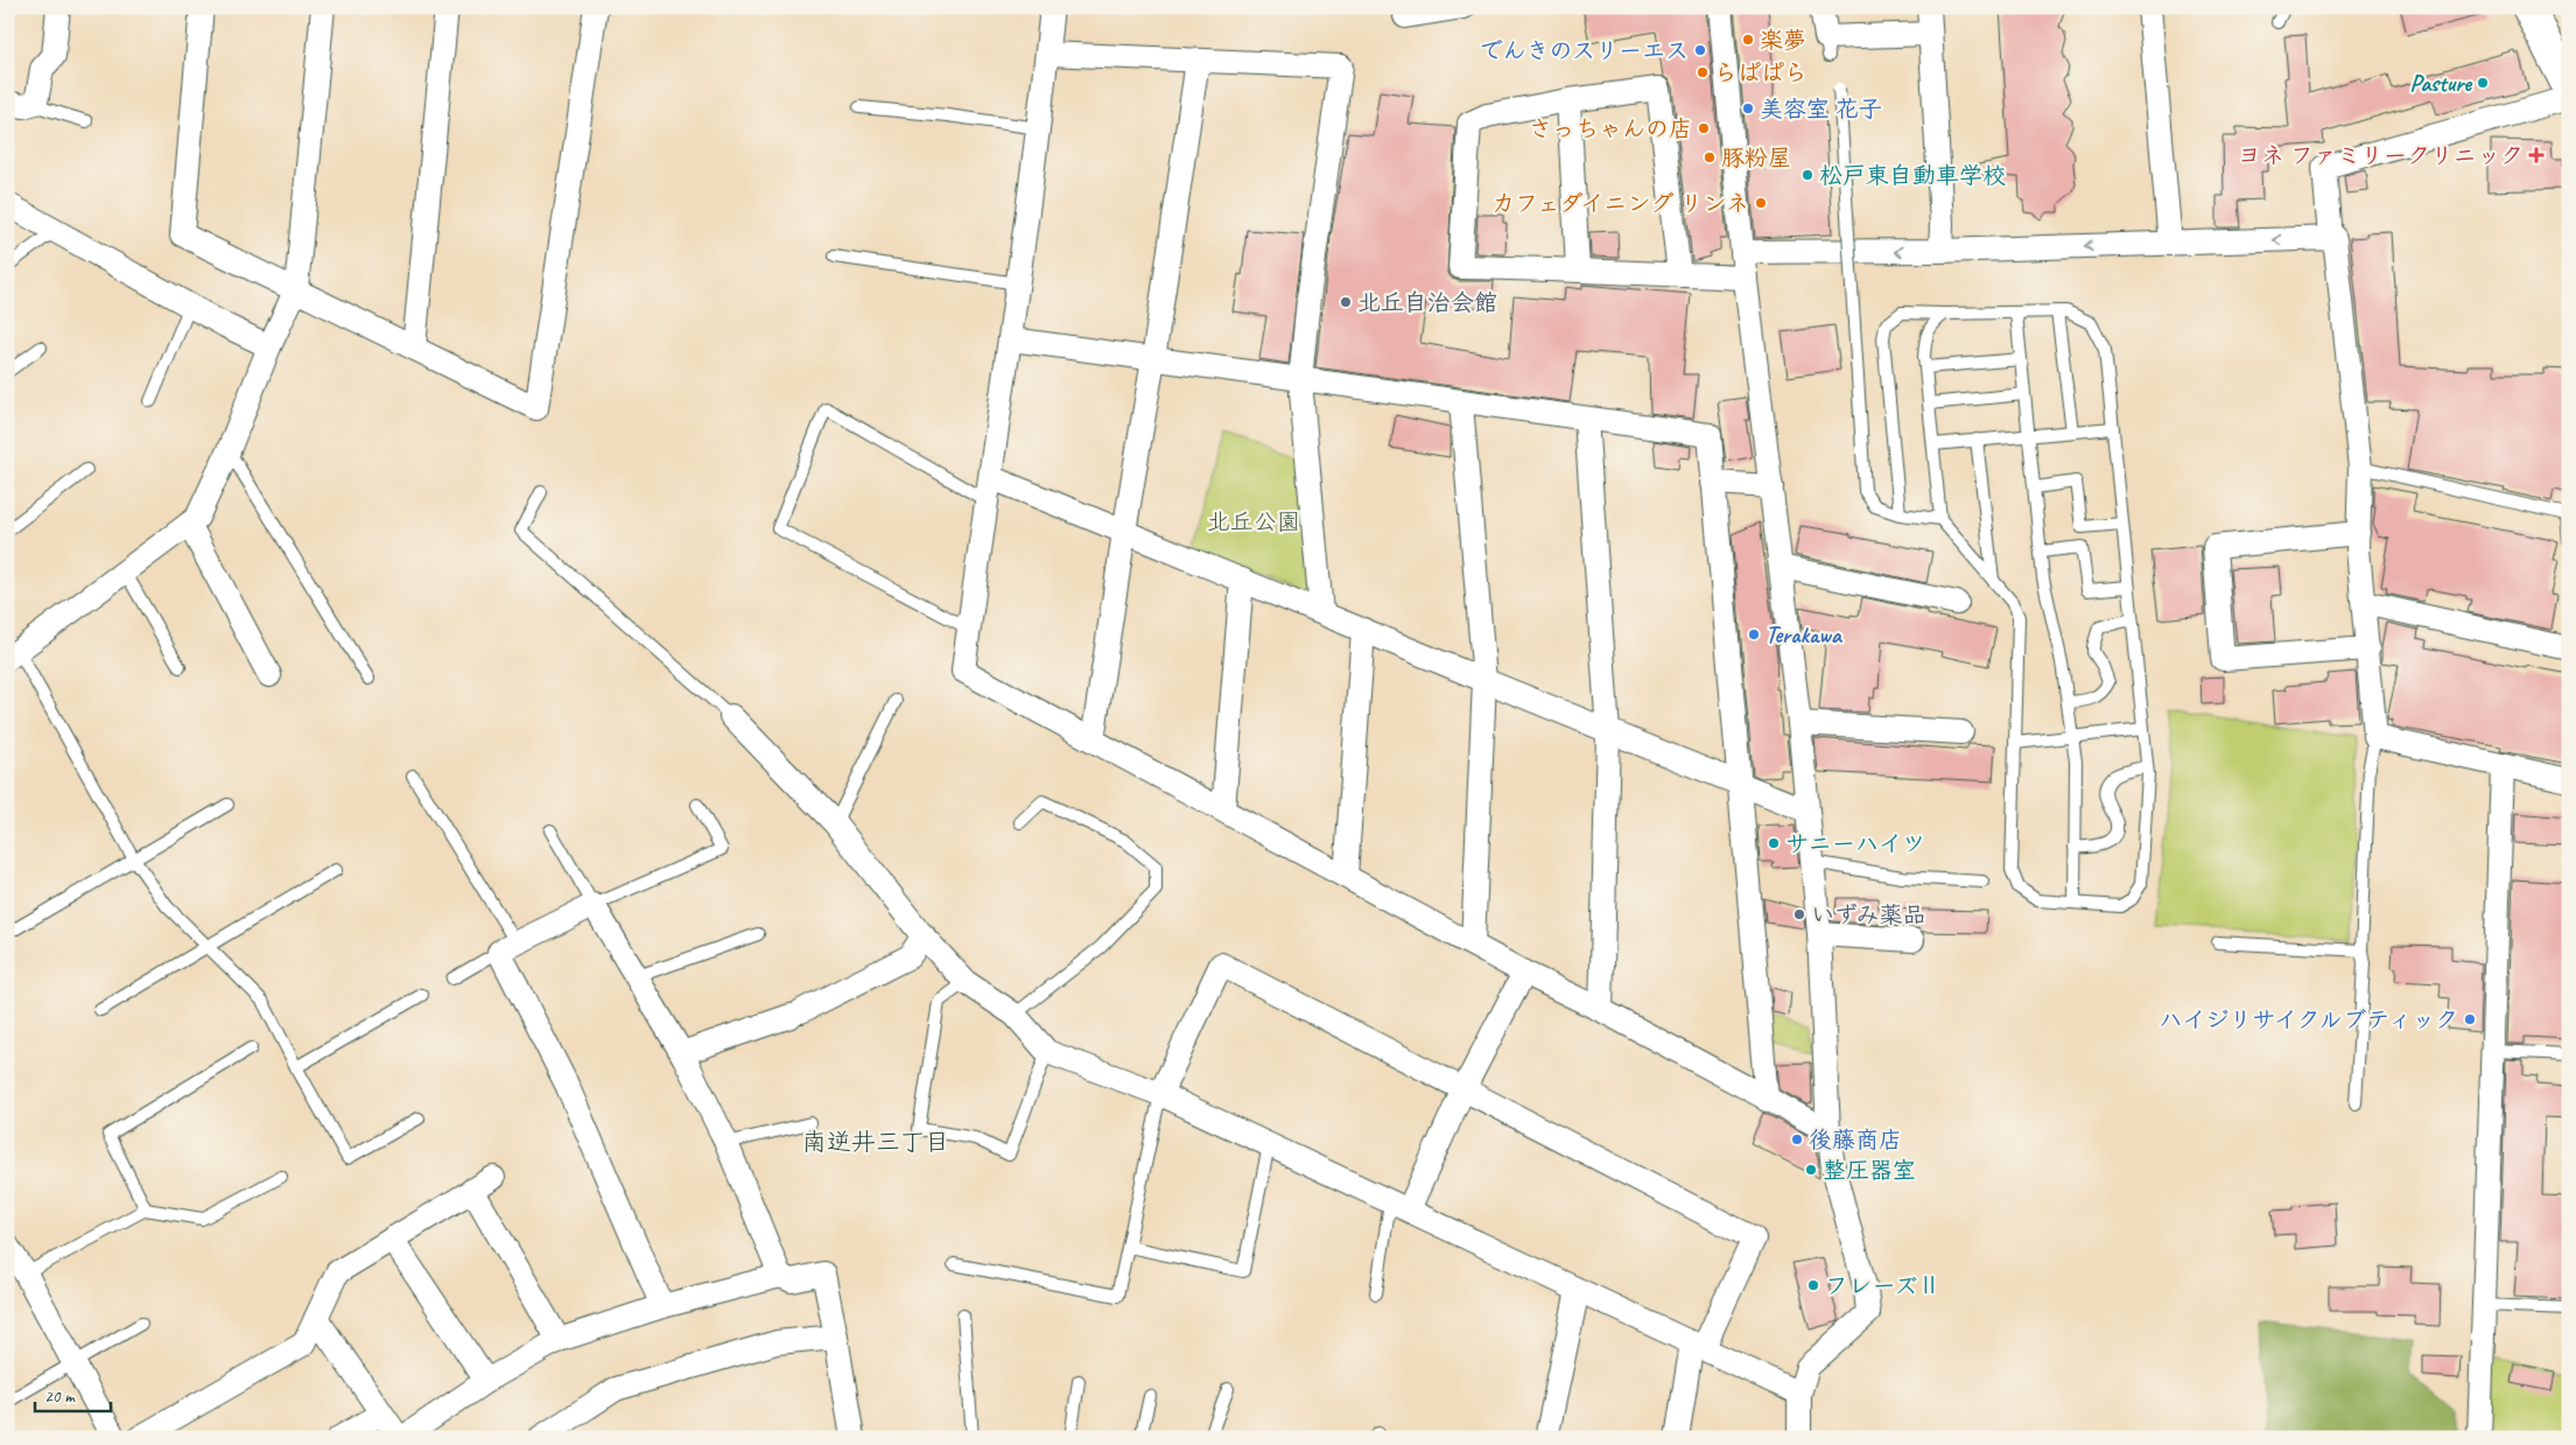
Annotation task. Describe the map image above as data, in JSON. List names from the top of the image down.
{
  "districts": ["南逆井三丁目"],
  "parks": ["北丘公園"],
  "places": {
    "other": [
      "楽夢",
      "でんきのスリーエス",
      "らぱぱら",
      "Pasture",
      "美容室 花子",
      "さっちゃんの店",
      "豚粉屋",
      "松戸東自動車学校",
      "カフェダイニング リンネ",
      "北丘自治会館",
      "Terakawa",
      "サニーハイツ",
      "いずみ薬品",
      "ハイジリサイクルブティック",
      "後藤商店",
      "整圧器室",
      "フレーズⅡ"
    ],
    "health": ["ヨネ ファミリークリニック"]
  },
  "scale_bar": "20 m"
}
